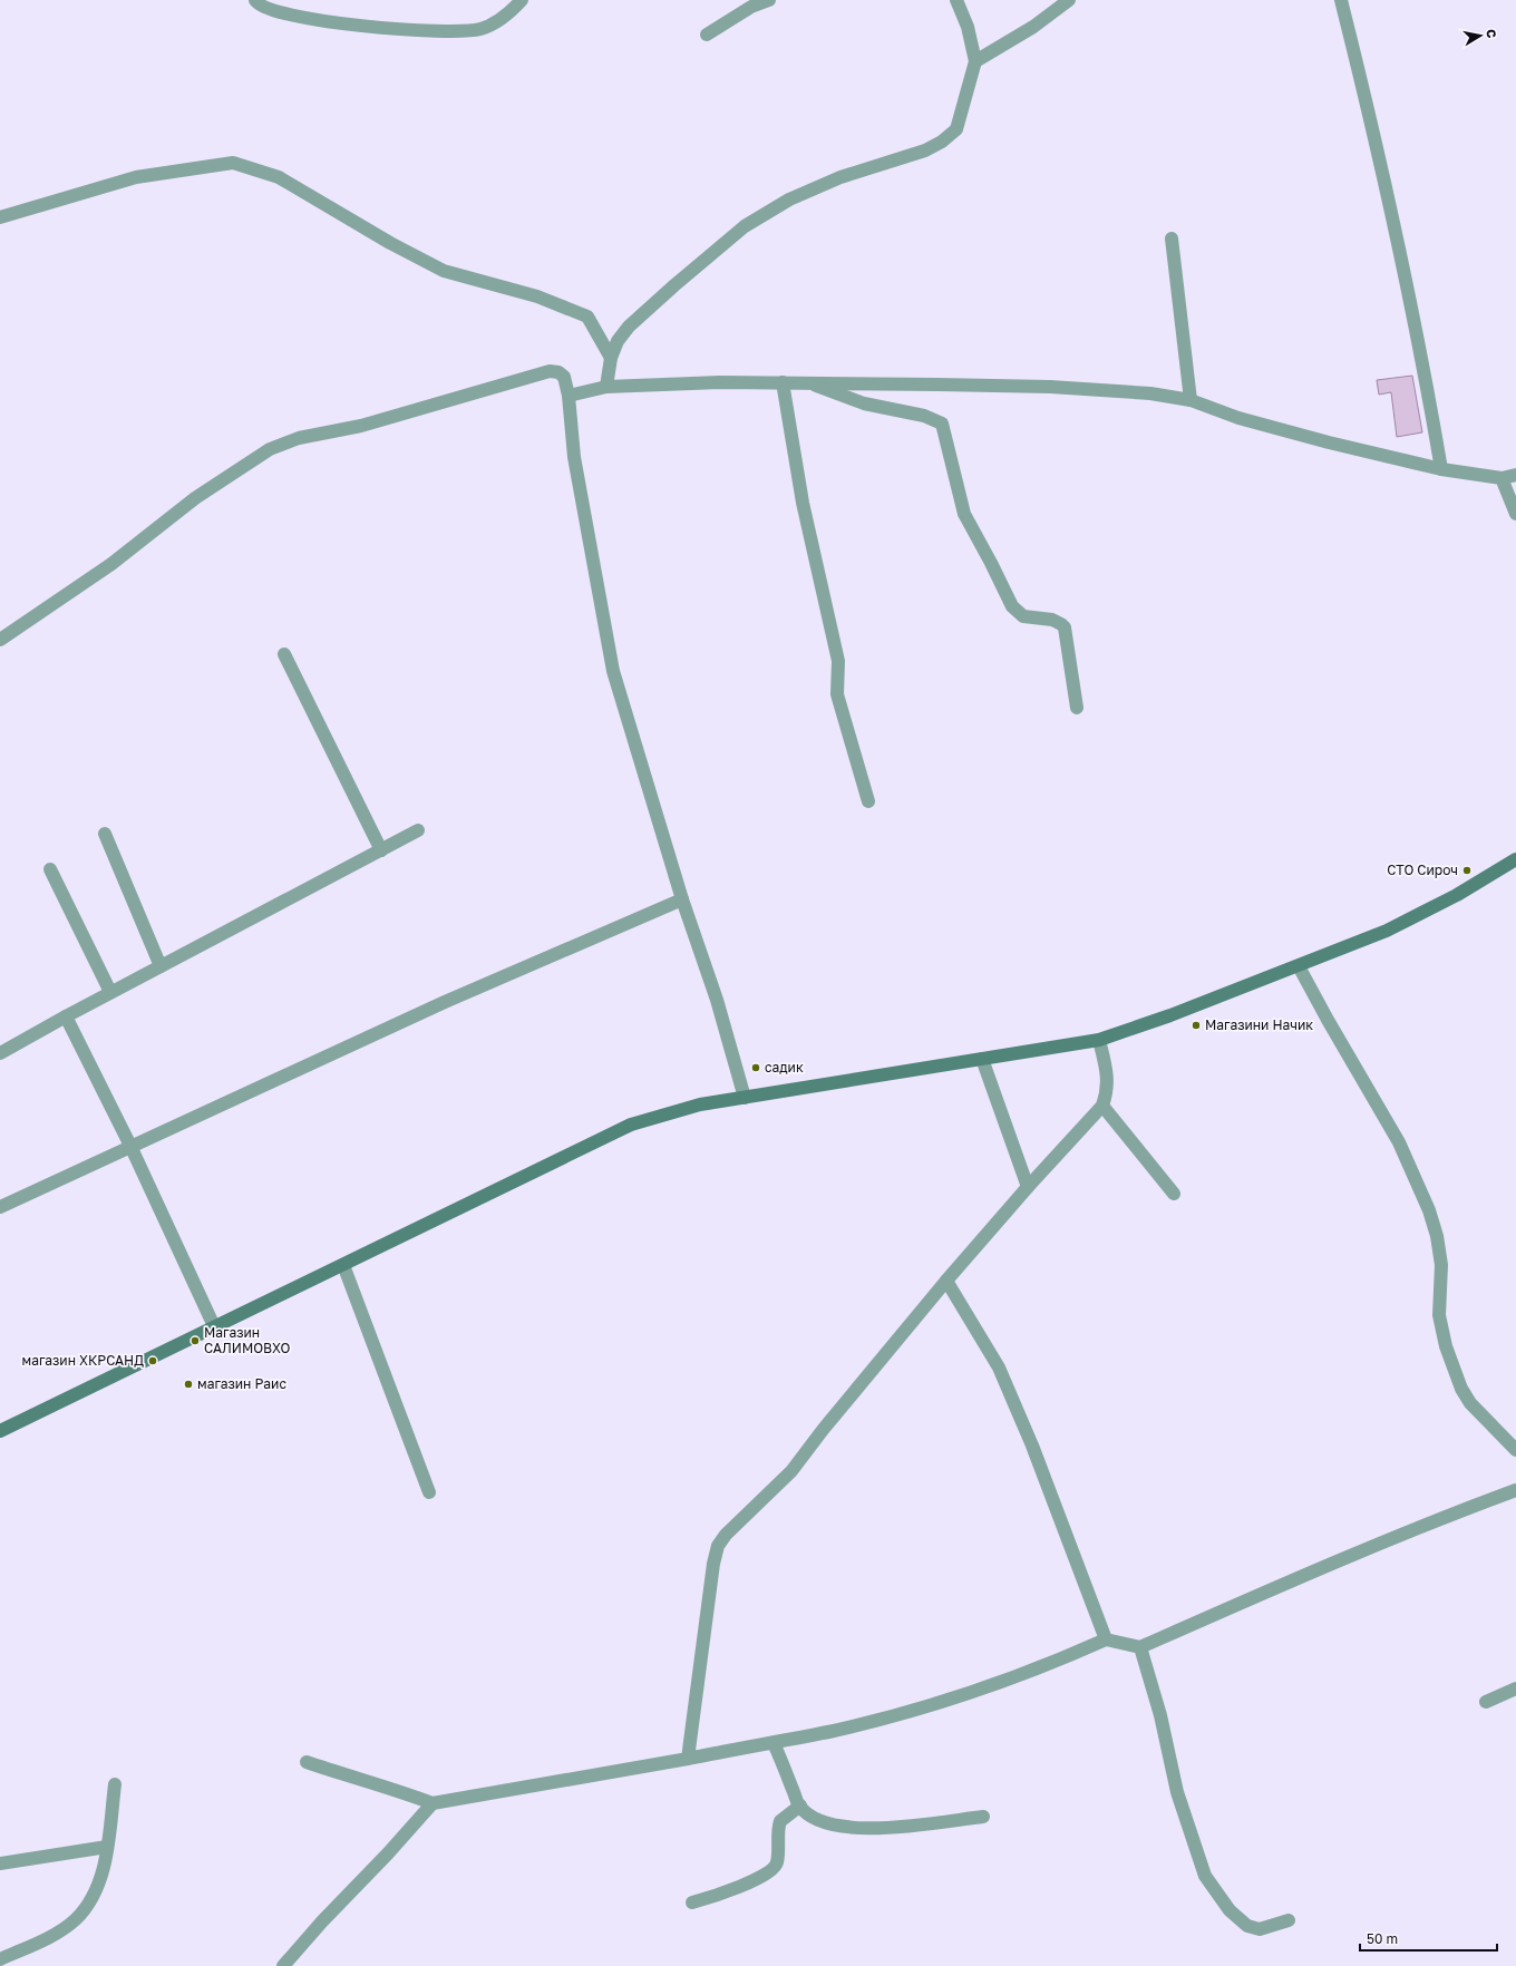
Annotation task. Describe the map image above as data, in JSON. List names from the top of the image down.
{
  "places": [
    "СТО Сироч",
    "Магазини Начик",
    "садик",
    "Магазин САЛИМОВХО",
    "магазин ХКРСАНД",
    "магазин Раис"
  ],
  "scale_bar": "50 m",
  "north": "right"
}
